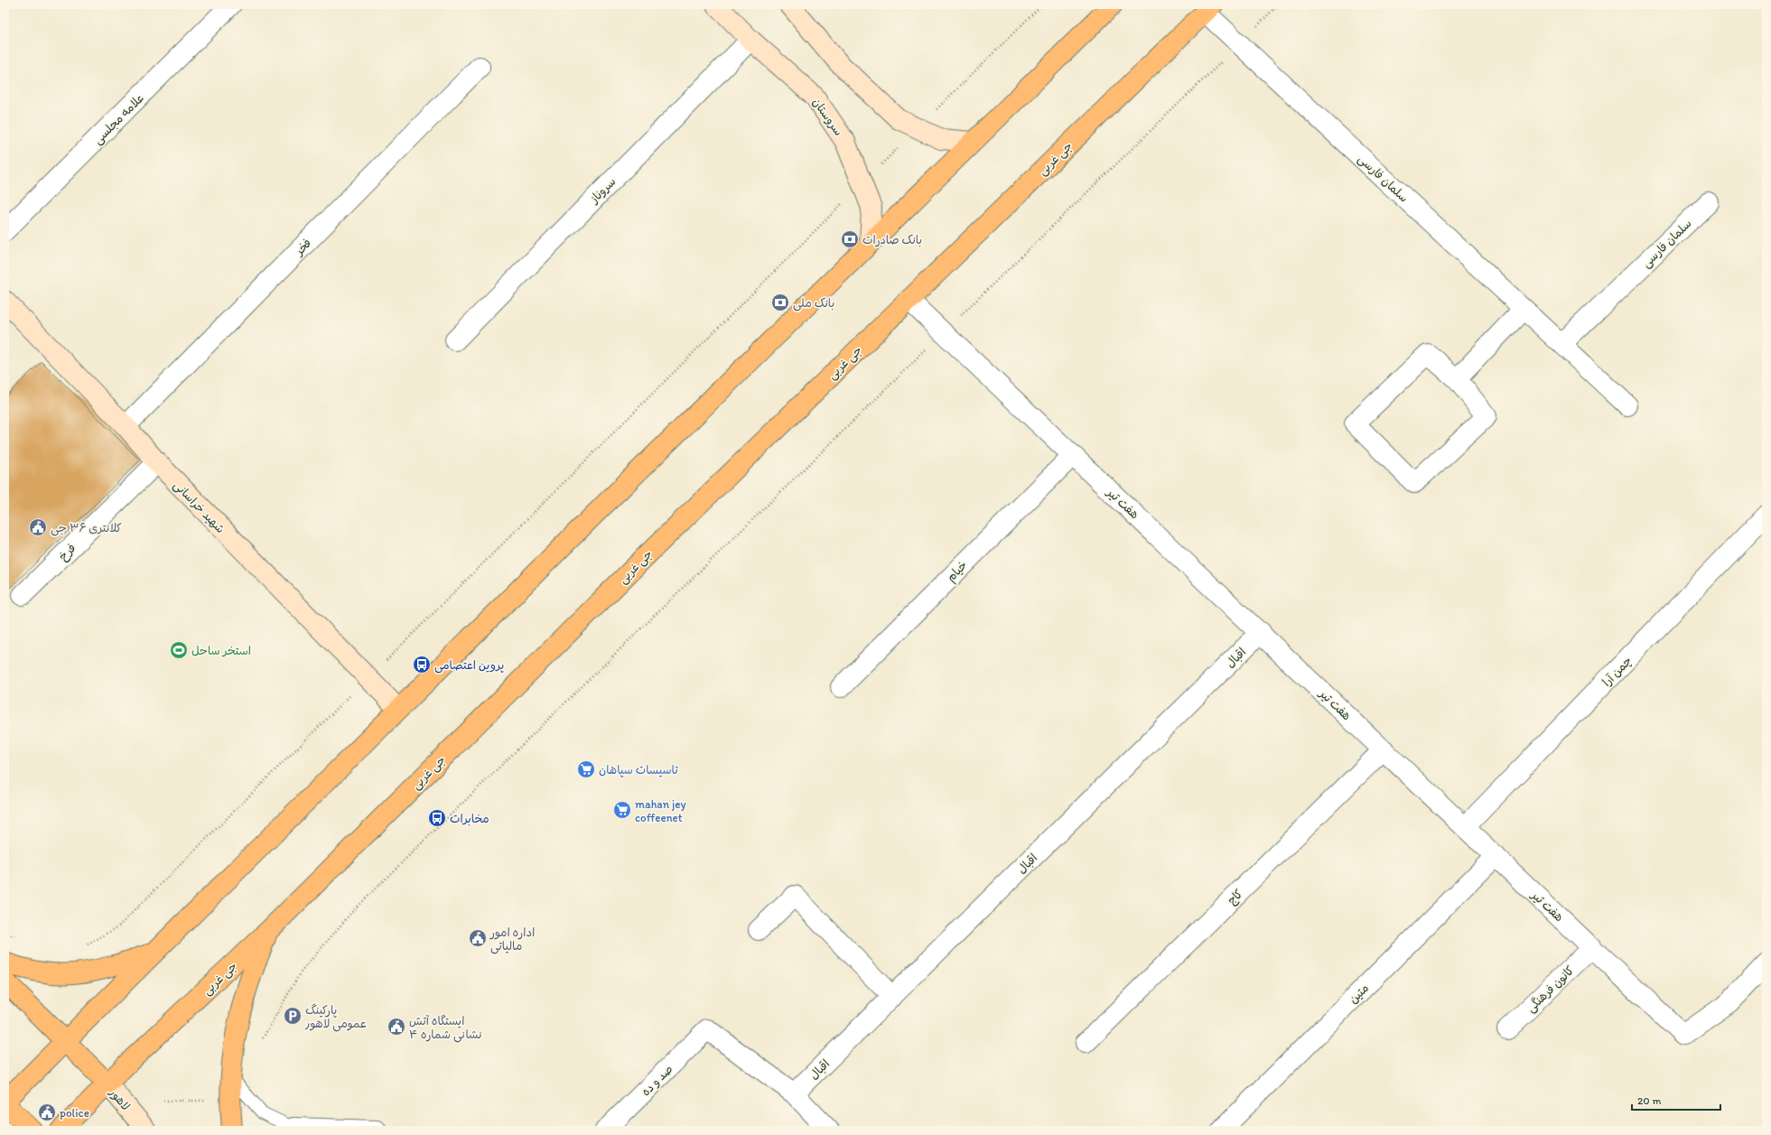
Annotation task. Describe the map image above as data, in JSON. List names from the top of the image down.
{
  "streets": {
    "main road": ["جی غربی"],
    "street": [
      "سروستان",
      "علامه مجلسی",
      "سلمان فارسی",
      "سروناز",
      "فخر",
      "هفت تیر",
      "شهید خراسانی",
      "فرخ",
      "خیام",
      "اقبال",
      "چمن آرا",
      "کاج",
      "کانون فرهنگی",
      "متین",
      "صد و ده",
      "لاهور"
    ]
  },
  "crossings": [
    ["سروستان", "سروناز"],
    ["جی غربی", "سلمان فارسی"],
    ["جی غربی", "هفت تیر"],
    ["جی غربی", "لاهور"],
    ["فخر", "شهید خراسانی"],
    ["هفت تیر", "خیام"],
    ["هفت تیر", "اقبال"],
    ["هفت تیر", "چمن آرا"],
    ["هفت تیر", "کاج"],
    ["هفت تیر", "کانون فرهنگی"],
    ["هفت تیر", "متین"],
    ["شهید خراسانی", "فرخ"],
    ["اقبال", "صد و ده"]
  ],
  "places": {
    "bank": ["بانک صادرات", "بانک ملی"],
    "public building": [
      "کلانتری ۳۶ جی",
      "اداره امور مالیاتی",
      "ایستگاه آتش نشانی شماره ۴",
      "police"
    ],
    "sports": ["استخر ساحل"],
    "bus stop": ["پروین اعتصامی", "مخابرات"],
    "supermarket": ["تاسیسات سپاهان", "mahan jey coffeenet"],
    "parking": ["پارکینگ عمومی لاهور"]
  },
  "scale_bar": "20 m"
}
